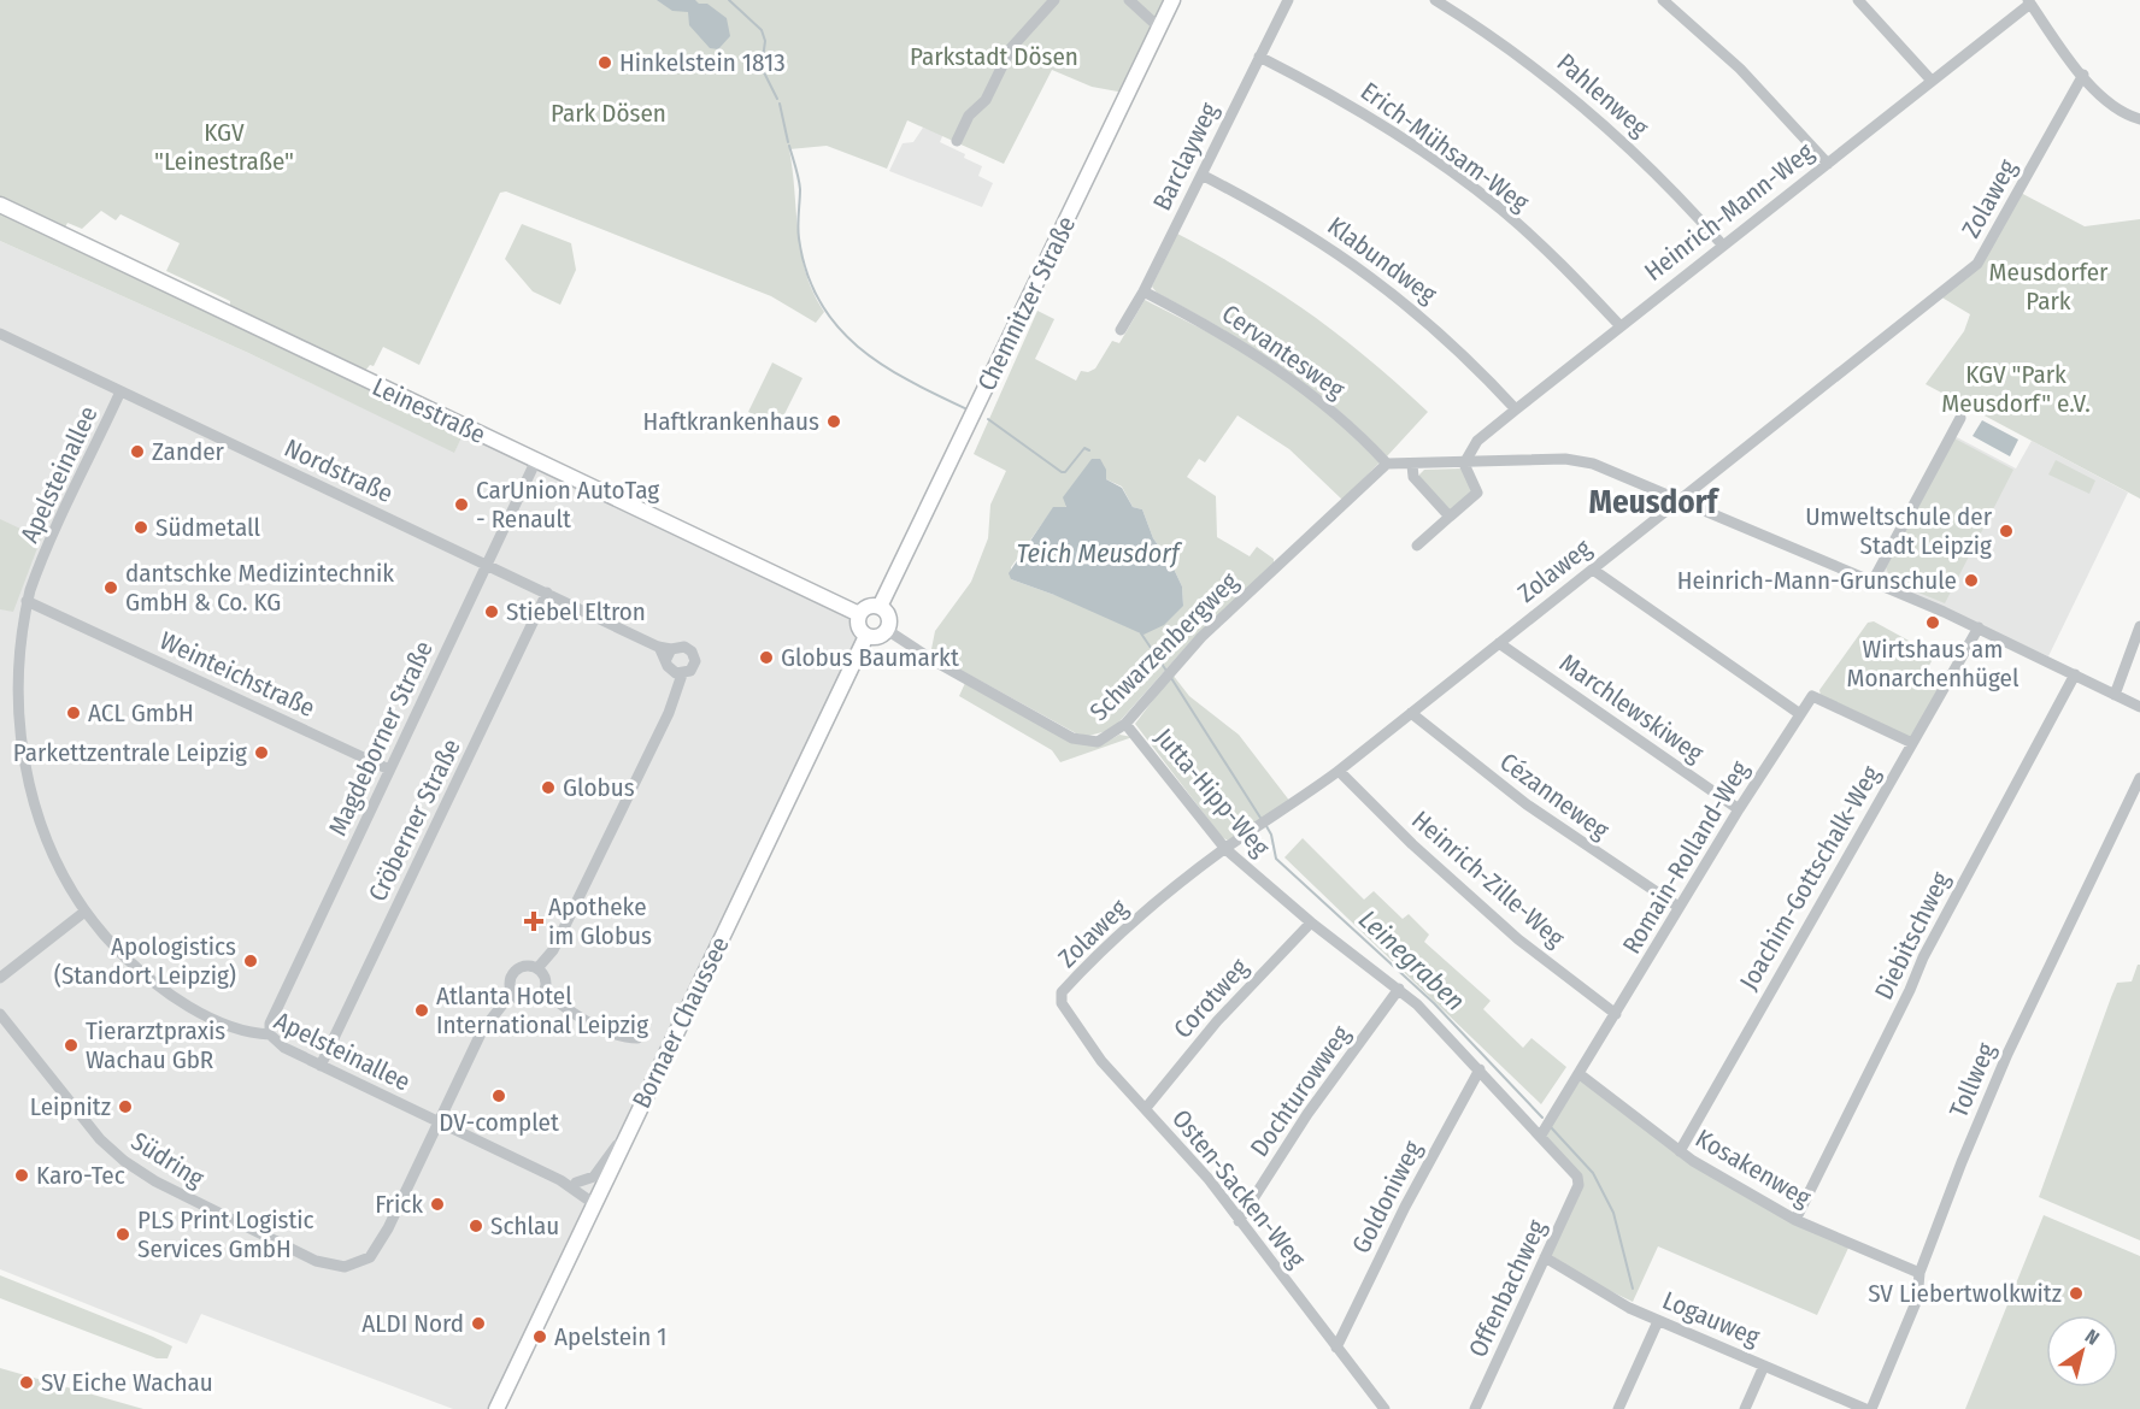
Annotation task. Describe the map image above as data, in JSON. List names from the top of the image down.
{
  "streets": {
    "main road": ["Chemnitzer Straße", "Leinestraße", "Bornaer Chaussee"],
    "street": [
      "Pahlenweg",
      "Erich-Mühsam-Weg",
      "Barclayweg",
      "Zolaweg",
      "Heinrich-Mann-Weg",
      "Klabundweg",
      "Cervantesweg",
      "Nordstraße",
      "Apelsteinallee",
      "Schwarzenbergweg",
      "Weinteichstraße",
      "Marchlewskiweg",
      "Magdeborner Straße",
      "Jutta-Hipp-Weg",
      "Cézanneweg",
      "Cröberner Straße",
      "Romain-Rolland-Weg",
      "Joachim-Gottschalk-Weg",
      "Heinrich-Zille-Weg",
      "Diebitschweg",
      "Corotweg",
      "Tollweg",
      "Dochturowweg",
      "Südring",
      "Kosakenweg",
      "Osten-Sacken-Weg",
      "Goldoniweg",
      "Offenbachweg",
      "Logauweg"
    ]
  },
  "crossings": [
    ["Pahlenweg", "Heinrich-Mann-Weg"],
    ["Erich-Mühsam-Weg", "Barclayweg"],
    ["Erich-Mühsam-Weg", "Heinrich-Mann-Weg"],
    ["Barclayweg", "Klabundweg"],
    ["Barclayweg", "Cervantesweg"],
    ["Zolaweg", "Marchlewskiweg"],
    ["Zolaweg", "Jutta-Hipp-Weg"],
    ["Zolaweg", "Cézanneweg"],
    ["Zolaweg", "Heinrich-Zille-Weg"],
    ["Zolaweg", "Osten-Sacken-Weg"],
    ["Heinrich-Mann-Weg", "Klabundweg"],
    ["Chemnitzer Straße", "Leinestraße"],
    ["Chemnitzer Straße", "Schwarzenbergweg"],
    ["Chemnitzer Straße", "Bornaer Chaussee"],
    ["Cervantesweg", "Schwarzenbergweg"],
    ["Leinestraße", "Schwarzenbergweg"],
    ["Leinestraße", "Magdeborner Straße"],
    ["Leinestraße", "Bornaer Chaussee"],
    ["Nordstraße", "Apelsteinallee"],
    ["Nordstraße", "Magdeborner Straße"],
    ["Nordstraße", "Cröberner Straße"],
    ["Nordstraße", "Südring"],
    ["Apelsteinallee", "Weinteichstraße"],
    ["Apelsteinallee", "Magdeborner Straße"],
    ["Apelsteinallee", "Cröberner Straße"],
    ["Apelsteinallee", "Bornaer Chaussee"],
    ["Apelsteinallee", "Südring"],
    ["Schwarzenbergweg", "Jutta-Hipp-Weg"],
    ["Schwarzenbergweg", "Bornaer Chaussee"],
    ["Weinteichstraße", "Magdeborner Straße"],
    ["Marchlewskiweg", "Romain-Rolland-Weg"],
    ["Jutta-Hipp-Weg", "Romain-Rolland-Weg"],
    ["Jutta-Hipp-Weg", "Corotweg"],
    ["Jutta-Hipp-Weg", "Dochturowweg"],
    ["Jutta-Hipp-Weg", "Goldoniweg"],
    ["Jutta-Hipp-Weg", "Offenbachweg"],
    ["Cézanneweg", "Romain-Rolland-Weg"],
    ["Romain-Rolland-Weg", "Heinrich-Zille-Weg"],
    ["Romain-Rolland-Weg", "Kosakenweg"],
    ["Joachim-Gottschalk-Weg", "Kosakenweg"],
    ["Diebitschweg", "Kosakenweg"],
    ["Corotweg", "Osten-Sacken-Weg"],
    ["Tollweg", "Kosakenweg"],
    ["Dochturowweg", "Osten-Sacken-Weg"],
    ["Osten-Sacken-Weg", "Goldoniweg"],
    ["Offenbachweg", "Logauweg"]
  ],
  "districts": ["Meusdorf"],
  "water": ["Teich Meusdorf", "Leinegraben"],
  "parks": [
    "Parkstadt Dösen",
    "Park Dösen",
    "KGV \"Leinestraße\"",
    "Meusdorfer Park",
    "KGV \"Park Meusdorf\" e.V."
  ],
  "places": {
    "other": [
      "Hinkelstein 1813",
      "Haftkrankenhaus",
      "Zander",
      "CarUnion AutoTag - Renault",
      "Südmetall",
      "Umweltschule der Stadt Leipzig",
      "Heinrich-Mann-Grunschule",
      "dantschke Medizintechnik GmbH & Co. KG",
      "Stiebel Eltron",
      "Wirtshaus am Monarchenhügel",
      "Globus Baumarkt",
      "ACL GmbH",
      "Parkettzentrale Leipzig",
      "Globus",
      "Apologistics (Standort Leipzig)",
      "Atlanta Hotel International Leipzig",
      "Tierarztpraxis Wachau GbR",
      "DV-complet",
      "Leipnitz",
      "Karo-Tec",
      "Frick",
      "Schlau",
      "PLS Print Logistic Services GmbH",
      "SV Liebertwolkwitz",
      "ALDI Nord",
      "Apelstein 1",
      "SV Eiche Wachau"
    ],
    "health": ["Apotheke im Globus"]
  },
  "north": "top right"
}
